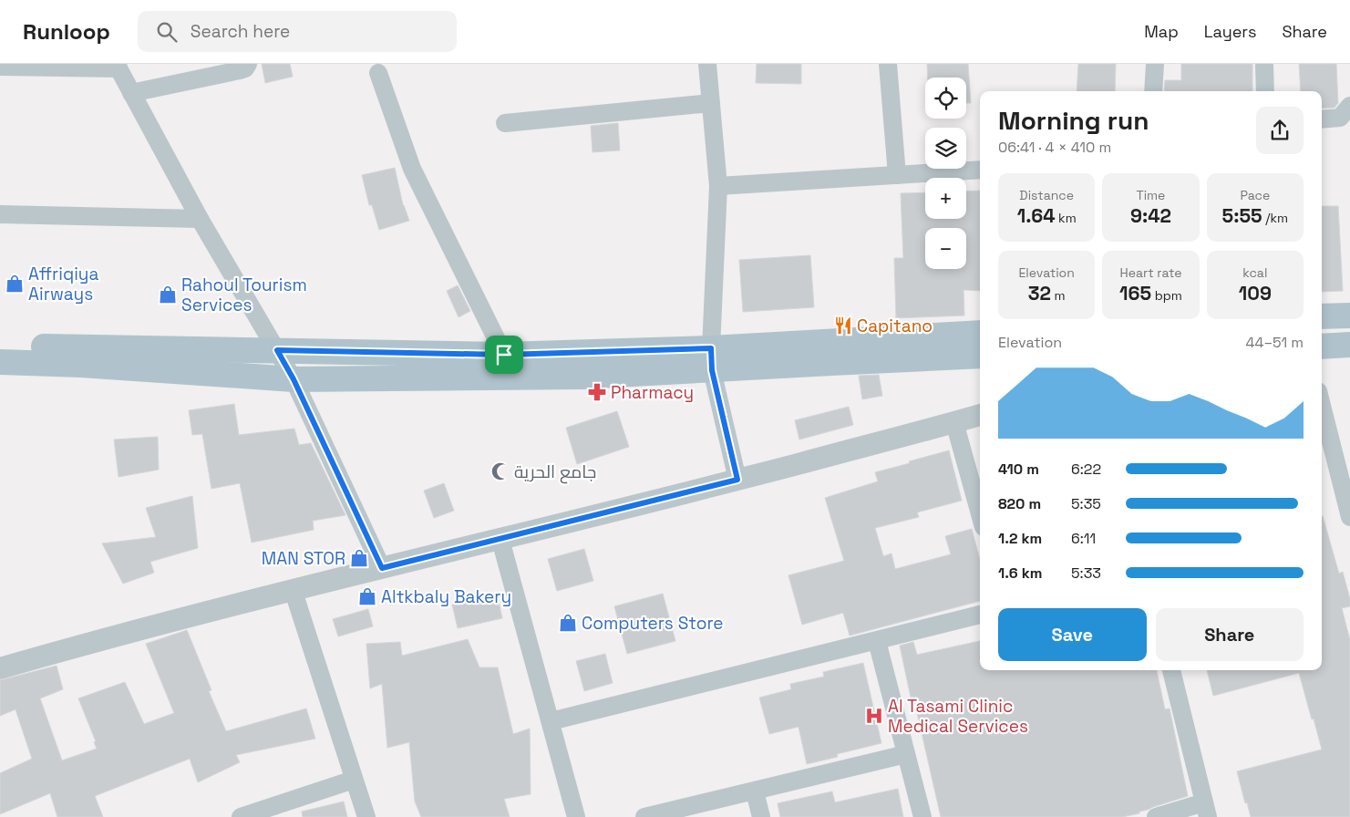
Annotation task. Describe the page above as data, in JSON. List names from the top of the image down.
{
  "places": {
    "shop": [
      "Affriqiya Airways",
      "Rahoul Tourism Services",
      "MAN STOR",
      "Altkbaly Bakery",
      "Computers Store"
    ],
    "restaurant": ["Capitano"],
    "pharmacy": ["Pharmacy"],
    "mosque": ["جامع الحرية"],
    "hospital": ["Al Tasami Clinic Medical Services"]
  },
  "page": {
    "header": "Runloop",
    "search": "Search here",
    "nav": ["Map", "Layers", "Share"],
    "map_buttons": ["+", "−"],
    "heading": ["Morning run", "06:41 · 4 × 410 m"],
    "stats": [
      ["Distance", "1.64 km"],
      ["Time", "9:42"],
      ["Pace", "5:55 /km"],
      ["Elevation", "32 m"],
      ["Heart rate", "165 bpm"],
      ["kcal", "109"]
    ],
    "chart": ["Elevation", "44–51 m"],
    "list": [
      {
        "name": "410 m",
        "note": "6:22"
      },
      {
        "name": "820 m",
        "note": "5:35"
      },
      {
        "name": "1.2 km",
        "note": "6:11"
      },
      {
        "name": "1.6 km",
        "note": "5:33"
      }
    ],
    "buttons": ["Save", "Share"]
  }
}
